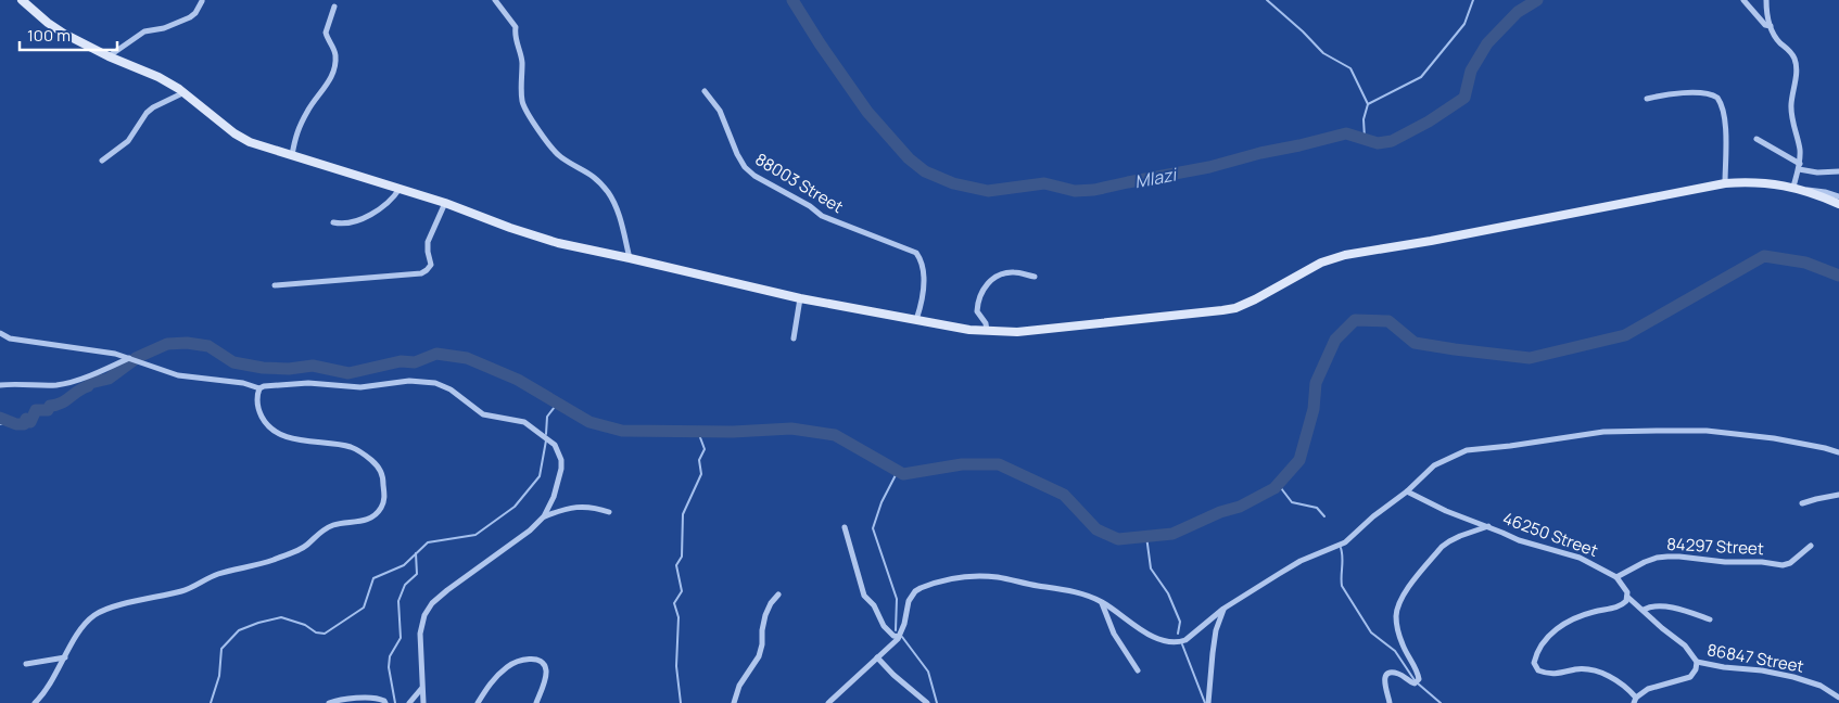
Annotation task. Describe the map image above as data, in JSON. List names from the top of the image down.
{
  "streets": {
    "street": [
      "88003 Street",
      "46250 Street",
      "84297 Street",
      "86847 Street"
    ]
  },
  "crossings": [
    ["46250 Street", "84297 Street"]
  ],
  "water": ["Mlazi"],
  "scale_bar": "100 m"
}
